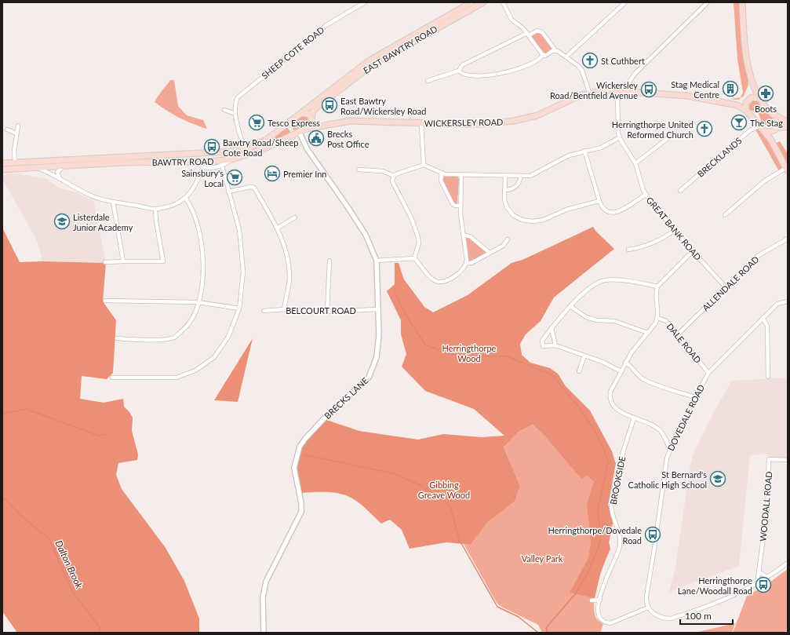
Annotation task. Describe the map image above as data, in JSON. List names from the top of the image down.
{
  "streets": {
    "main road": ["EAST BAWTRY ROAD", "WICKERSLEY ROAD", "BAWTRY ROAD"],
    "street": [
      "SHEEP COTE ROAD",
      "BRECKLANDS",
      "GREAT BANK ROAD",
      "ALLENDALE ROAD",
      "BELCOURT ROAD",
      "DALE ROAD",
      "BRECKS LANE",
      "DOVEDALE ROAD",
      "BROOKSIDE",
      "WOODALL ROAD"
    ]
  },
  "crossings": [
    ["EAST BAWTRY ROAD", "WICKERSLEY ROAD"],
    ["EAST BAWTRY ROAD", "BAWTRY ROAD"],
    ["SHEEP COTE ROAD", "BAWTRY ROAD"],
    ["WICKERSLEY ROAD", "BRECKLANDS"],
    ["WICKERSLEY ROAD", "BAWTRY ROAD"],
    ["WICKERSLEY ROAD", "GREAT BANK ROAD"],
    ["BAWTRY ROAD", "BRECKS LANE"],
    ["GREAT BANK ROAD", "ALLENDALE ROAD"],
    ["ALLENDALE ROAD", "DALE ROAD"],
    ["BELCOURT ROAD", "BRECKS LANE"],
    ["DALE ROAD", "DOVEDALE ROAD"],
    ["DOVEDALE ROAD", "BROOKSIDE"]
  ],
  "water": ["Dalton Brook"],
  "parks": ["Herringthorpe Wood", "Gibbing Greave Wood", "Valley Park"],
  "places": {
    "church": ["St Cuthbert", "Herringthorpe United Reformed Church"],
    "building": ["Stag Medical Centre"],
    "bus stop": [
      "Wickersley Road/Bentfield Avenue",
      "East Bawtry Road/Wickersley Road",
      "Bawtry Road/Sheep Cote Road",
      "Herringthorpe/Dovedale Road",
      "Herringthorpe Lane/Woodall Road"
    ],
    "pharmacy": ["Boots"],
    "supermarket": ["Tesco Express", "Sainsbury's Local"],
    "bar": ["The Stag"],
    "public building": ["Brecks Post Office"],
    "hotel": ["Premier Inn"],
    "school or university": ["Listerdale Junior Academy", "St Bernard's Catholic High School"]
  },
  "scale_bar": "100 m"
}
